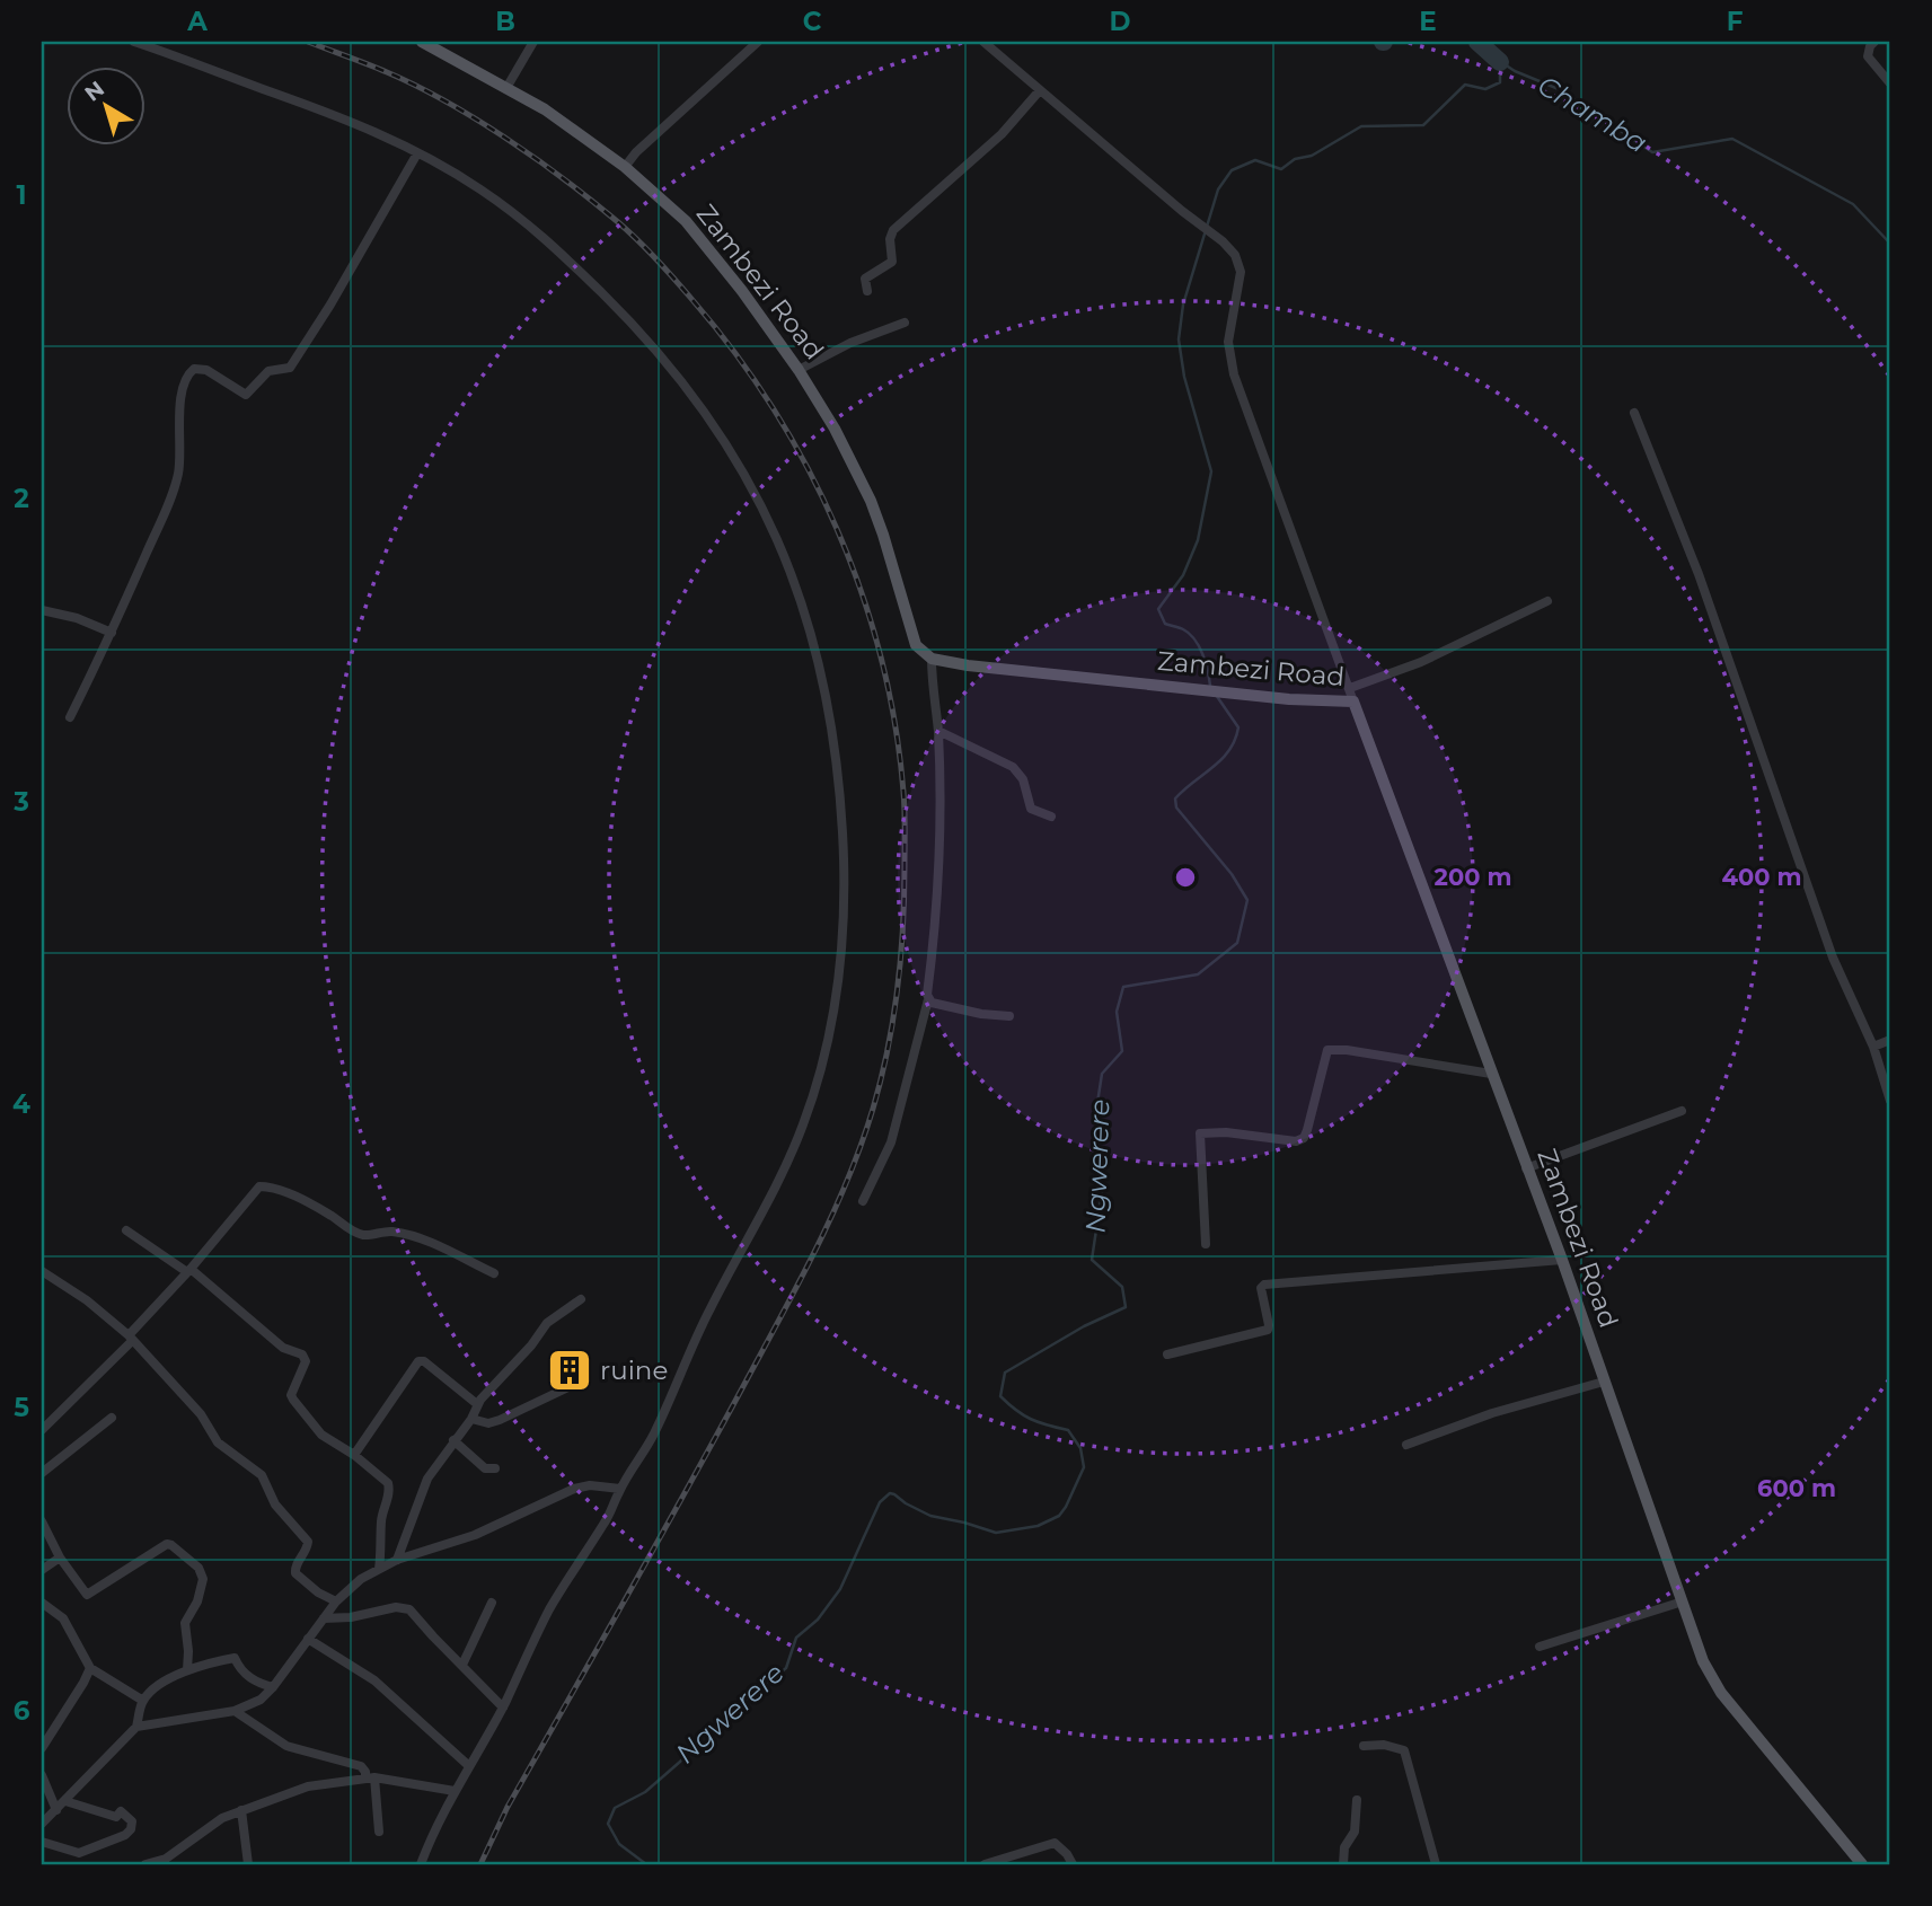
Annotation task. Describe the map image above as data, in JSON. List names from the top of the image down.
{
  "streets": {
    "main road": ["Zambezi Road"]
  },
  "water": ["Chamba", "Ngwerere"],
  "places": {
    "building": ["ruine"]
  },
  "north": "top left",
  "grid": {
    "columns": [
      "A",
      "B",
      "C",
      "D",
      "E",
      "F"
    ],
    "rows": [
      "1",
      "2",
      "3",
      "4",
      "5",
      "6"
    ]
  },
  "rings": ["200 m", "400 m", "600 m"]
}
